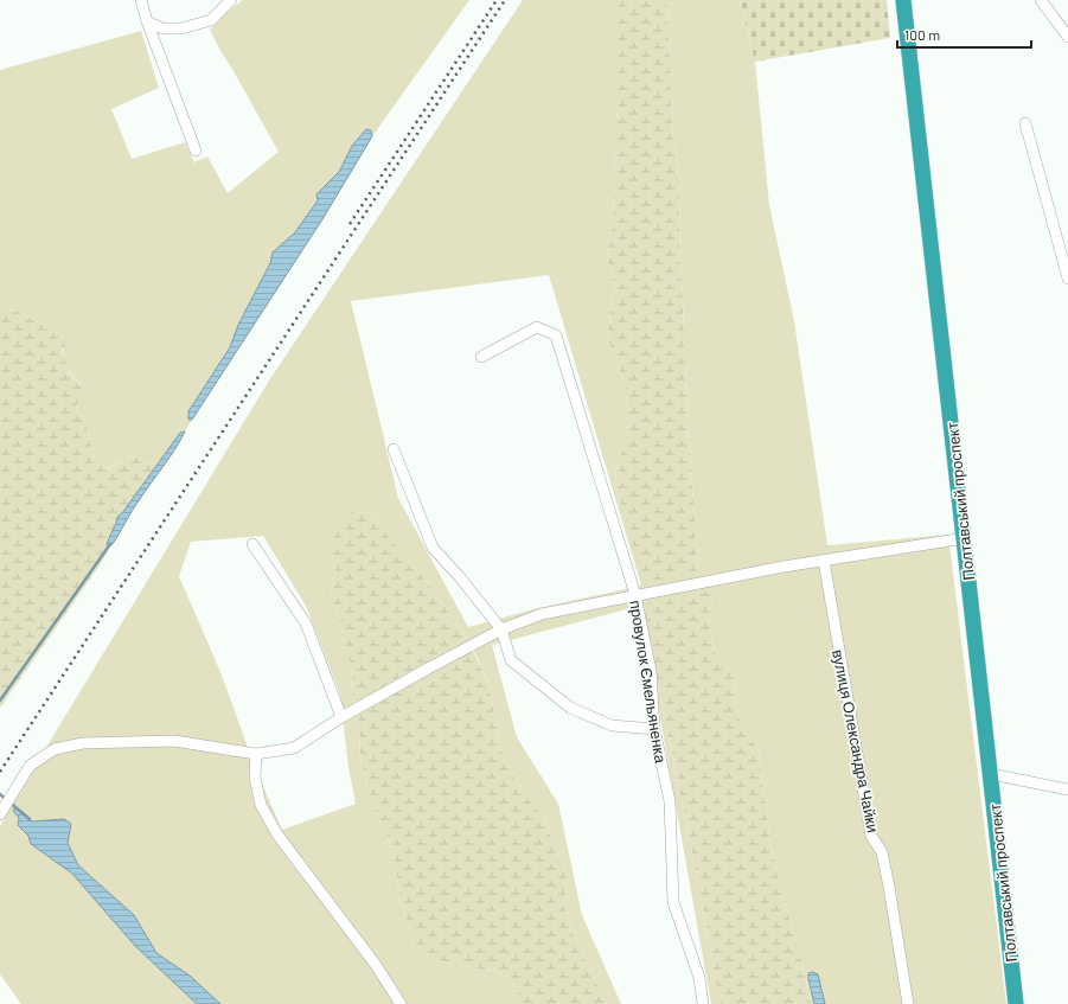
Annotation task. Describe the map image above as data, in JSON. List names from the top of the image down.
{
  "streets": {
    "highway": ["Полтавський проспект"],
    "street": ["провулок Ємельяненка", "вулиця Олександра Чайки"]
  },
  "scale_bar": "100 m"
}
